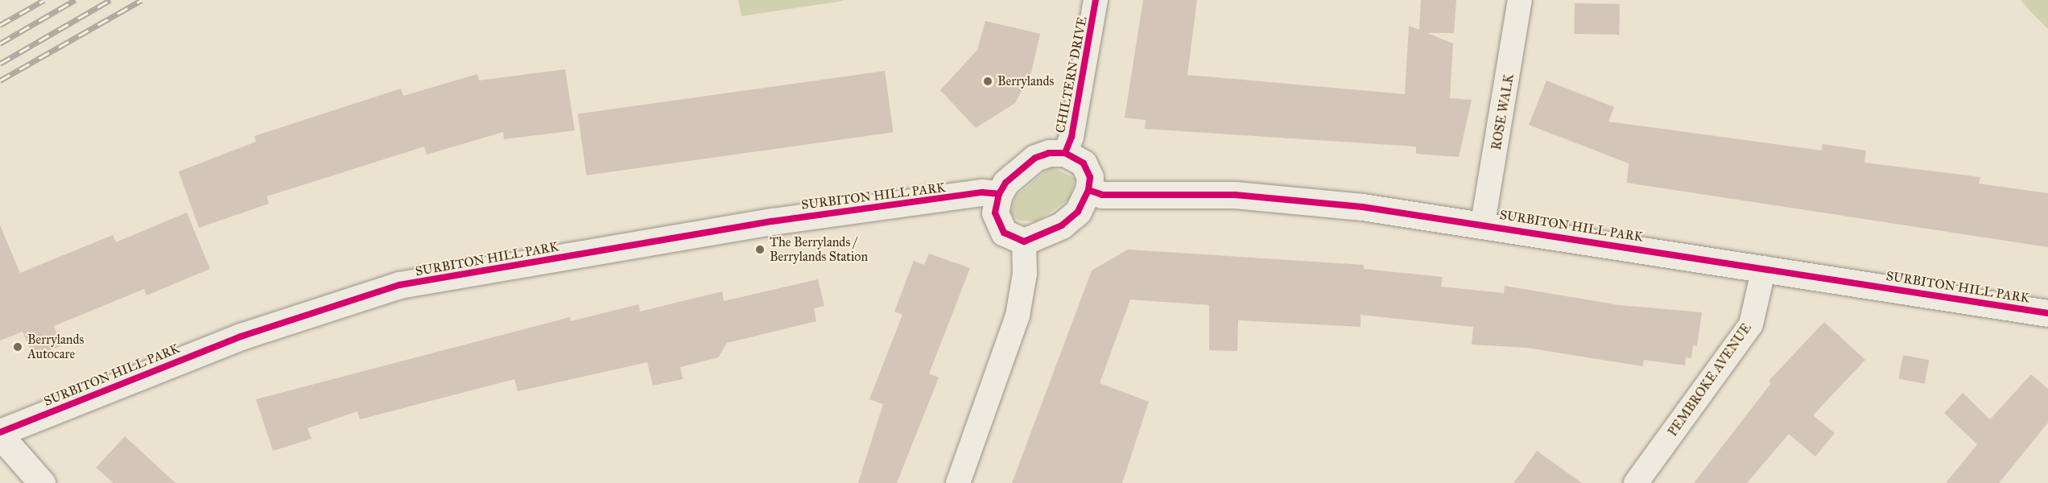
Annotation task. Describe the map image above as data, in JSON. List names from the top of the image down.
{
  "streets": {
    "street": [
      "CHILTERN DRIVE",
      "ROSE WALK",
      "SURBITON HILL PARK",
      "PEMBROKE AVENUE"
    ]
  },
  "crossings": [
    ["CHILTERN DRIVE", "SURBITON HILL PARK"],
    ["ROSE WALK", "SURBITON HILL PARK"],
    ["SURBITON HILL PARK", "PEMBROKE AVENUE"]
  ],
  "places": ["Berrylands", "The Berrylands / Berrylands Station", "Berrylands Autocare"]
}
